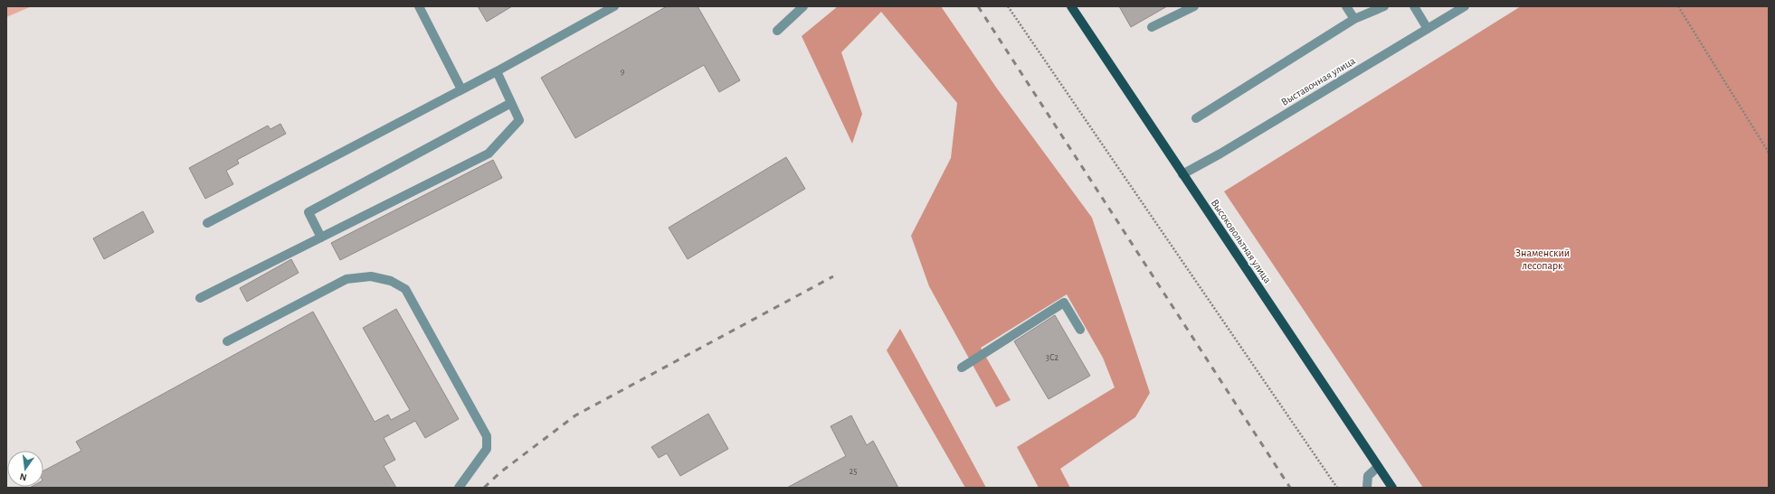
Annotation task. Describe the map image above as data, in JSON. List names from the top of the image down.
{
  "streets": {
    "main road": ["Высоковольтная улица"],
    "street": ["Выставочная улица"]
  },
  "crossings": [
    ["Выставочная улица", "Высоковольтная улица"]
  ],
  "parks": ["Знаменский лесопарк"],
  "house_numbers": ["9", "3С2", "25"],
  "north": "bottom"
}
